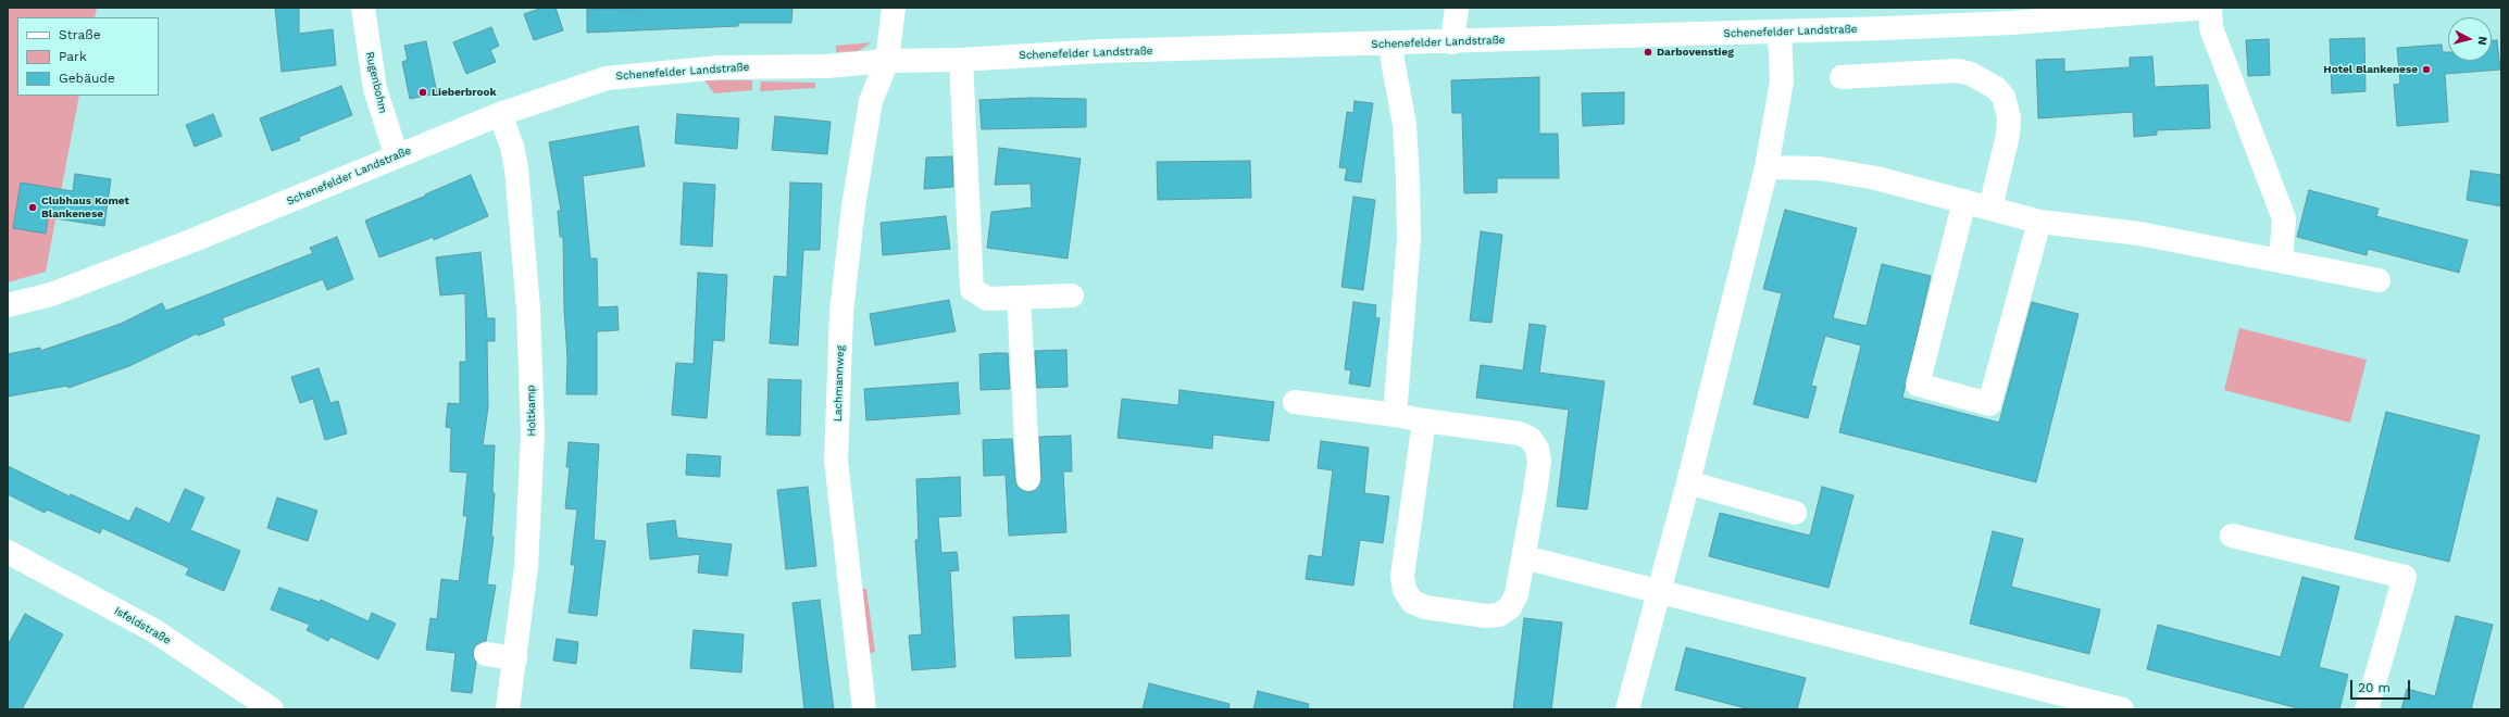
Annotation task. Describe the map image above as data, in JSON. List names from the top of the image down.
{
  "streets": {
    "street": [
      "Schenefelder Landstraße",
      "Rugenbohm",
      "Lachmannweg",
      "Holtkamp",
      "Isfeldstraße"
    ]
  },
  "crossings": [
    ["Schenefelder Landstraße", "Rugenbohm"],
    ["Schenefelder Landstraße", "Lachmannweg"],
    ["Schenefelder Landstraße", "Holtkamp"]
  ],
  "places": [
    "Darbovenstieg",
    "Hotel Blankenese",
    "Lieberbrook",
    "Clubhaus Komet Blankenese"
  ],
  "legend": ["Straße", "Park", "Gebäude"],
  "scale_bar": "20 m",
  "north": "right"
}
